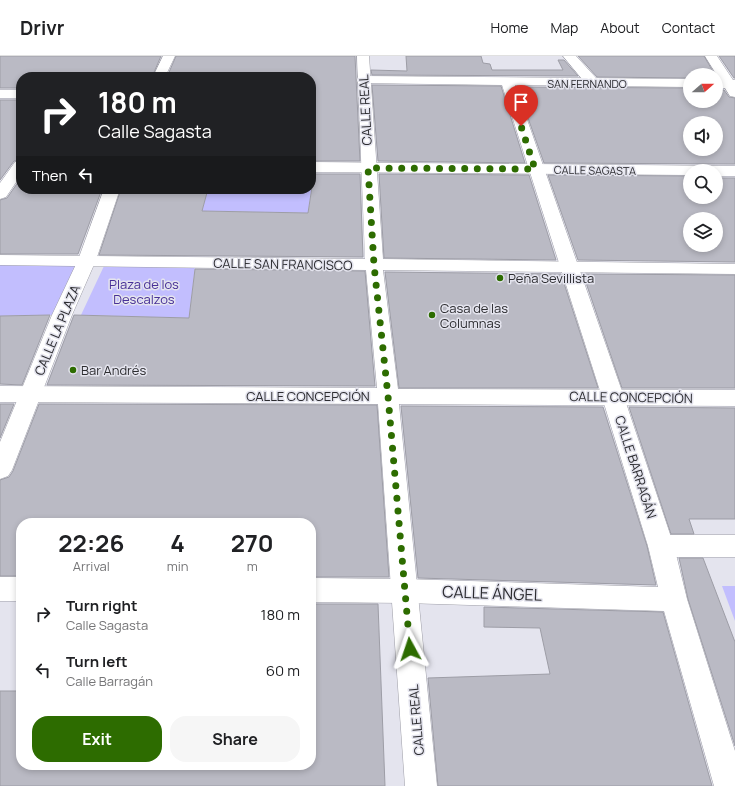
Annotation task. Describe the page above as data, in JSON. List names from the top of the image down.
{
  "streets": {
    "street": [
      "SAN FERNANDO",
      "CALLE REAL",
      "CALLE SAGASTA",
      "CALLE SAN FRANCISCO",
      "CALLE LA PLAZA",
      "CALLE CONCEPCIÓN",
      "CALLE BARRAGÁN",
      "CALLE ÁNGEL"
    ]
  },
  "crossings": [
    ["SAN FERNANDO", "CALLE REAL"],
    ["SAN FERNANDO", "CALLE BARRAGÁN"],
    ["CALLE REAL", "CALLE SAGASTA"],
    ["CALLE REAL", "CALLE SAN FRANCISCO"],
    ["CALLE REAL", "CALLE CONCEPCIÓN"],
    ["CALLE REAL", "CALLE ÁNGEL"],
    ["CALLE SAGASTA", "CALLE BARRAGÁN"],
    ["CALLE SAN FRANCISCO", "CALLE LA PLAZA"],
    ["CALLE SAN FRANCISCO", "CALLE BARRAGÁN"],
    ["CALLE LA PLAZA", "CALLE CONCEPCIÓN"],
    ["CALLE CONCEPCIÓN", "CALLE BARRAGÁN"],
    ["CALLE BARRAGÁN", "CALLE ÁNGEL"]
  ],
  "parks": ["Plaza de los Descalzos"],
  "places": ["Peña Sevillista", "Casa de las Columnas", "Bar Andrés"],
  "north": "right",
  "page": {
    "header": "Drivr",
    "nav": [
      "Home",
      "Map",
      "About",
      "Contact"
    ],
    "turn": ["180 m", "Calle Sagasta"],
    "then": "Then",
    "eta": [
      "22:26",
      "Arrival",
      "4",
      "min",
      "270",
      "m"
    ],
    "list": [
      {
        "name": "Turn right",
        "note": "Calle Sagasta",
        "value": "180 m"
      },
      {
        "name": "Turn left",
        "note": "Calle Barragán",
        "value": "60 m"
      }
    ],
    "buttons": ["Exit", "Share"]
  }
}
